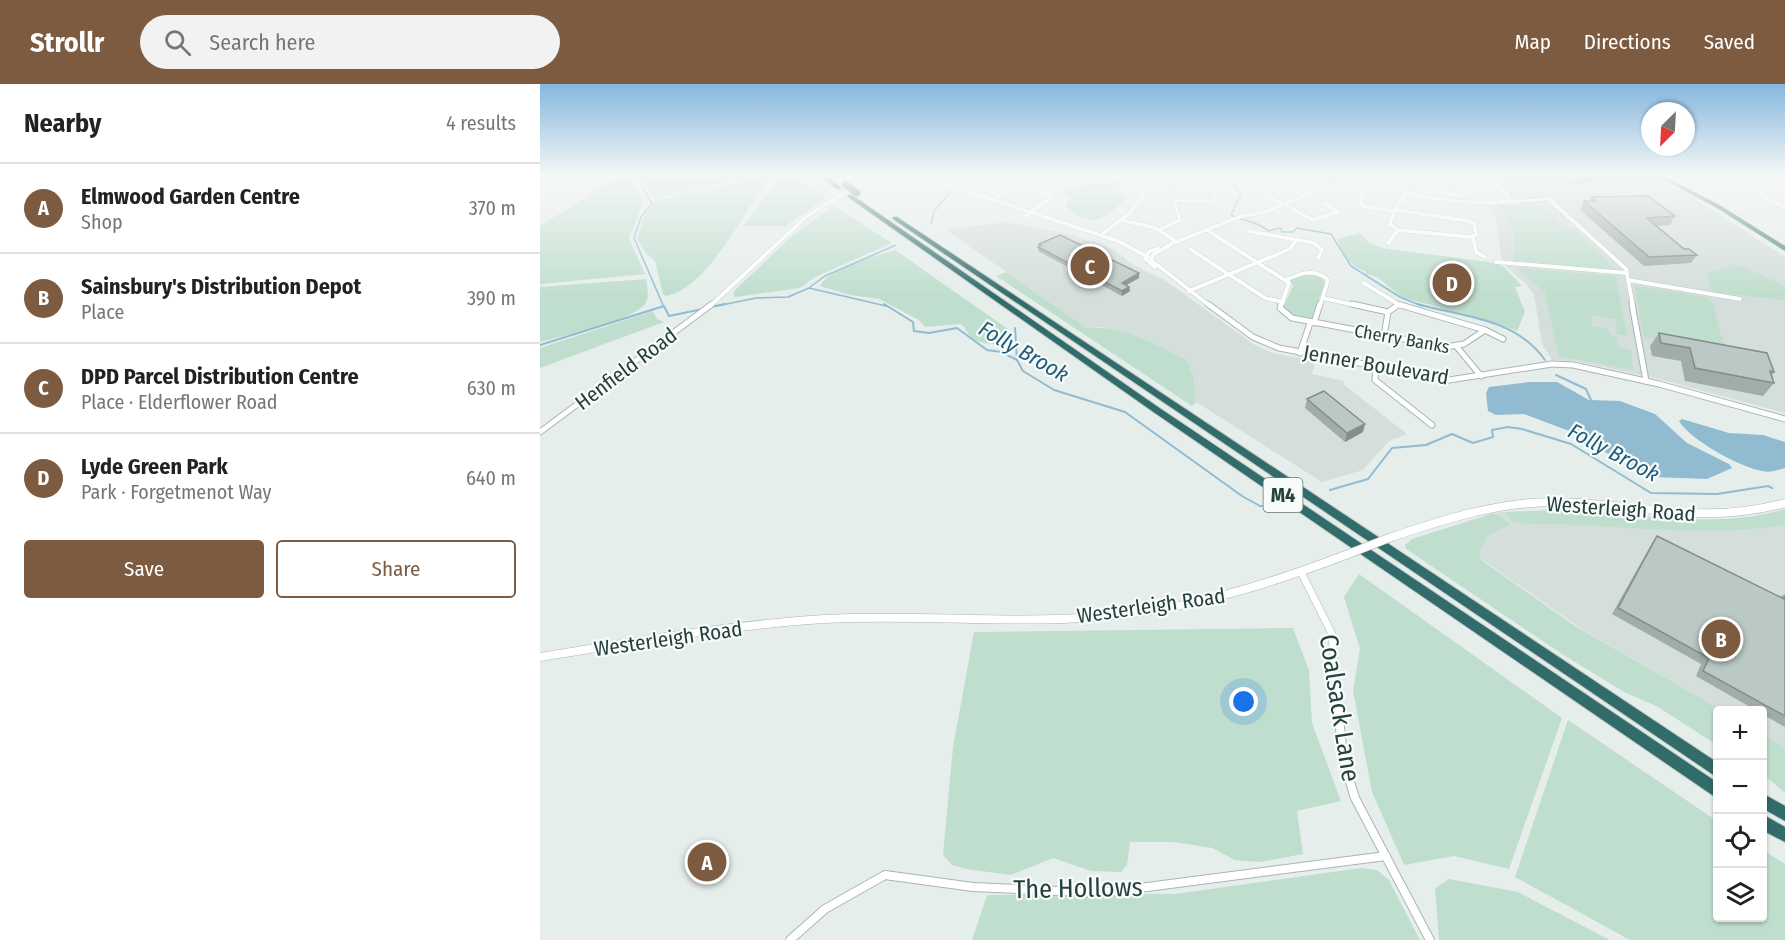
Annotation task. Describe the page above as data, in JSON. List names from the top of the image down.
{
  "streets": {
    "highway": ["M4"],
    "street": [
      "Cherry Banks",
      "Jenner Boulevard",
      "Henfield Road",
      "Westerleigh Road",
      "Coalsack Lane",
      "The Hollows"
    ]
  },
  "crossings": [
    ["Cherry Banks", "Jenner Boulevard"],
    ["Westerleigh Road", "Coalsack Lane"],
    ["Coalsack Lane", "The Hollows"]
  ],
  "water": ["Folly Brook"],
  "north": "bottom left",
  "page": {
    "header": "Strollr",
    "search": "Search here",
    "nav": ["Map", "Directions", "Saved"],
    "heading": ["Nearby", "4 results"],
    "list": [
      {
        "mark": "A",
        "name": "Elmwood Garden Centre",
        "note": "Shop",
        "value": "370 m"
      },
      {
        "mark": "B",
        "name": "Sainsbury's Distribution Depot",
        "note": "Place",
        "value": "390 m"
      },
      {
        "mark": "C",
        "name": "DPD Parcel Distribution Centre",
        "note": "Place · Elderflower Road",
        "value": "630 m"
      },
      {
        "mark": "D",
        "name": "Lyde Green Park",
        "note": "Park · Forgetmenot Way",
        "value": "640 m"
      }
    ],
    "pins": [
      "C",
      "D",
      "B",
      "A"
    ],
    "buttons": ["Save", "Share"],
    "map_buttons": ["+", "−"]
  }
}
